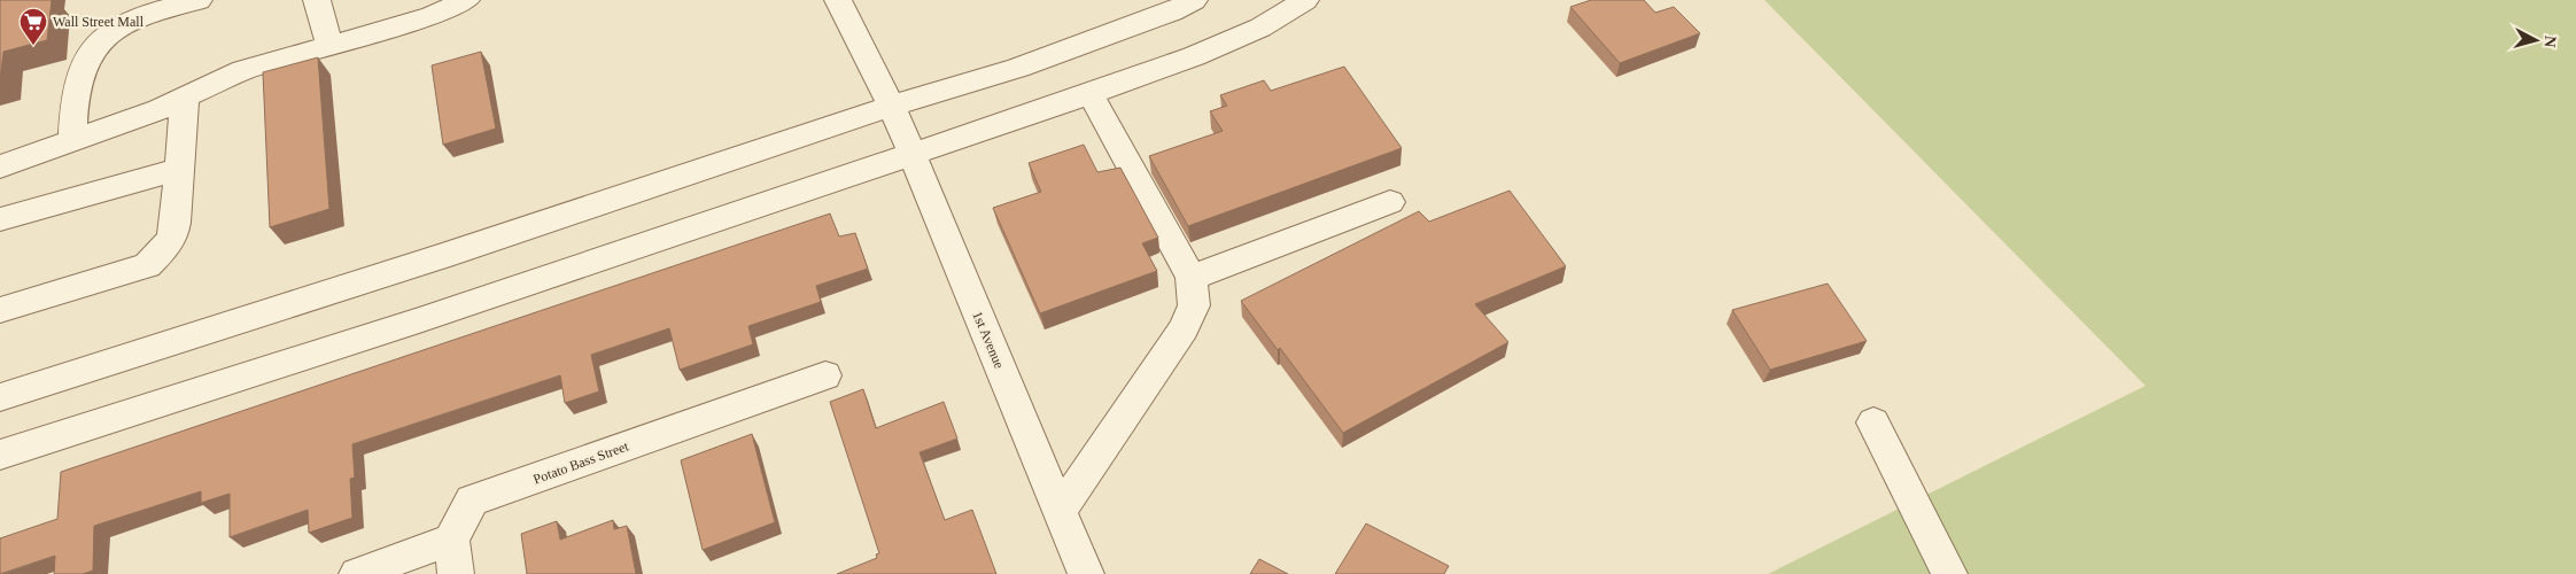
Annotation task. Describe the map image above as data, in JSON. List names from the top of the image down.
{
  "streets": {
    "street": ["1st Avenue", "Potato Bass Street"]
  },
  "places": {
    "supermarket": ["Wall Street Mall"]
  },
  "north": "right"
}
